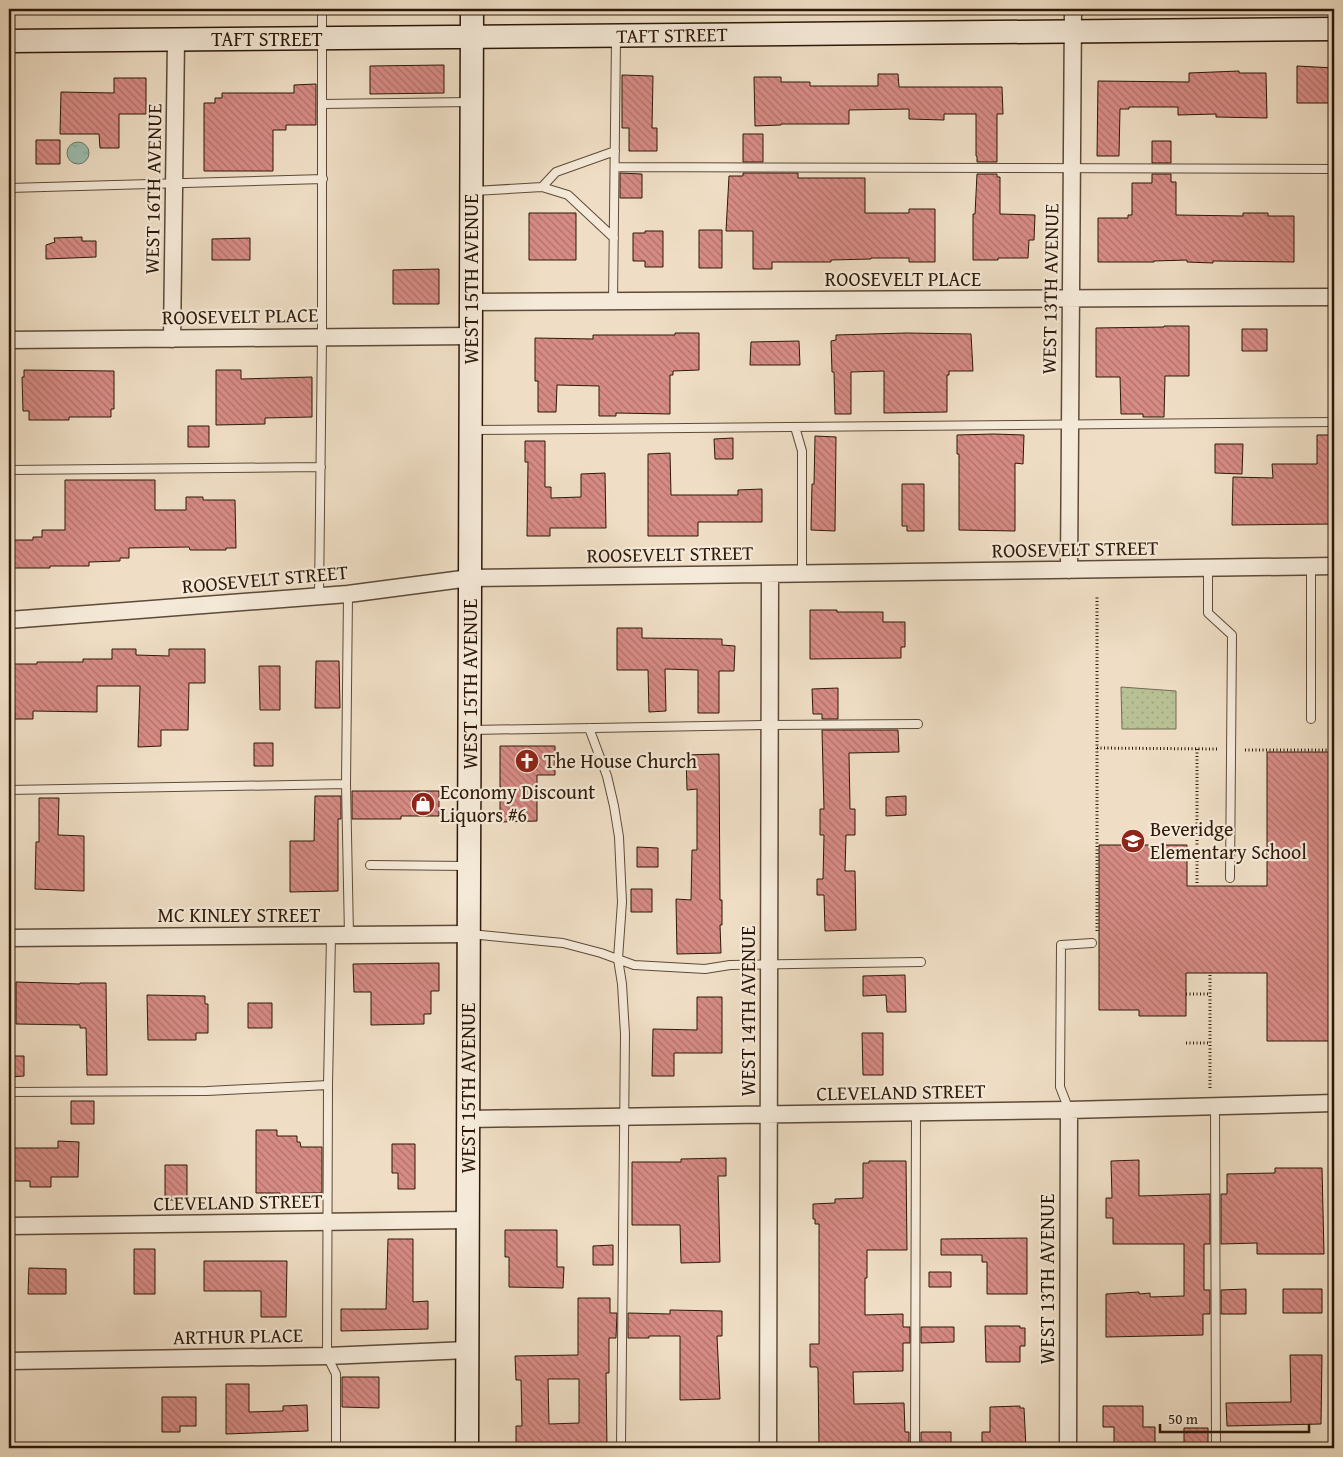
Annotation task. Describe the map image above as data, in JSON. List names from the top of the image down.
{
  "streets": {
    "main road": ["TAFT STREET", "WEST 15TH AVENUE"],
    "street": [
      "WEST 16TH AVENUE",
      "ROOSEVELT PLACE",
      "WEST 13TH AVENUE",
      "ROOSEVELT STREET",
      "MC KINLEY STREET",
      "WEST 14TH AVENUE",
      "CLEVELAND STREET",
      "ARTHUR PLACE"
    ]
  },
  "crossings": [
    ["TAFT STREET", "WEST 16TH AVENUE"],
    ["TAFT STREET", "WEST 15TH AVENUE"],
    ["TAFT STREET", "WEST 13TH AVENUE"],
    ["WEST 16TH AVENUE", "ROOSEVELT PLACE"],
    ["WEST 15TH AVENUE", "ROOSEVELT PLACE"],
    ["WEST 15TH AVENUE", "ROOSEVELT STREET"],
    ["WEST 15TH AVENUE", "MC KINLEY STREET"],
    ["WEST 15TH AVENUE", "CLEVELAND STREET"],
    ["WEST 15TH AVENUE", "ARTHUR PLACE"],
    ["ROOSEVELT PLACE", "WEST 13TH AVENUE"],
    ["WEST 13TH AVENUE", "ROOSEVELT STREET"],
    ["WEST 13TH AVENUE", "CLEVELAND STREET"],
    ["ROOSEVELT STREET", "WEST 14TH AVENUE"],
    ["WEST 14TH AVENUE", "CLEVELAND STREET"]
  ],
  "places": {
    "church": ["The House Church"],
    "shop": ["Economy Discount Liquors #6"],
    "school or university": ["Beveridge Elementary School"]
  },
  "scale_bar": "50 m"
}
